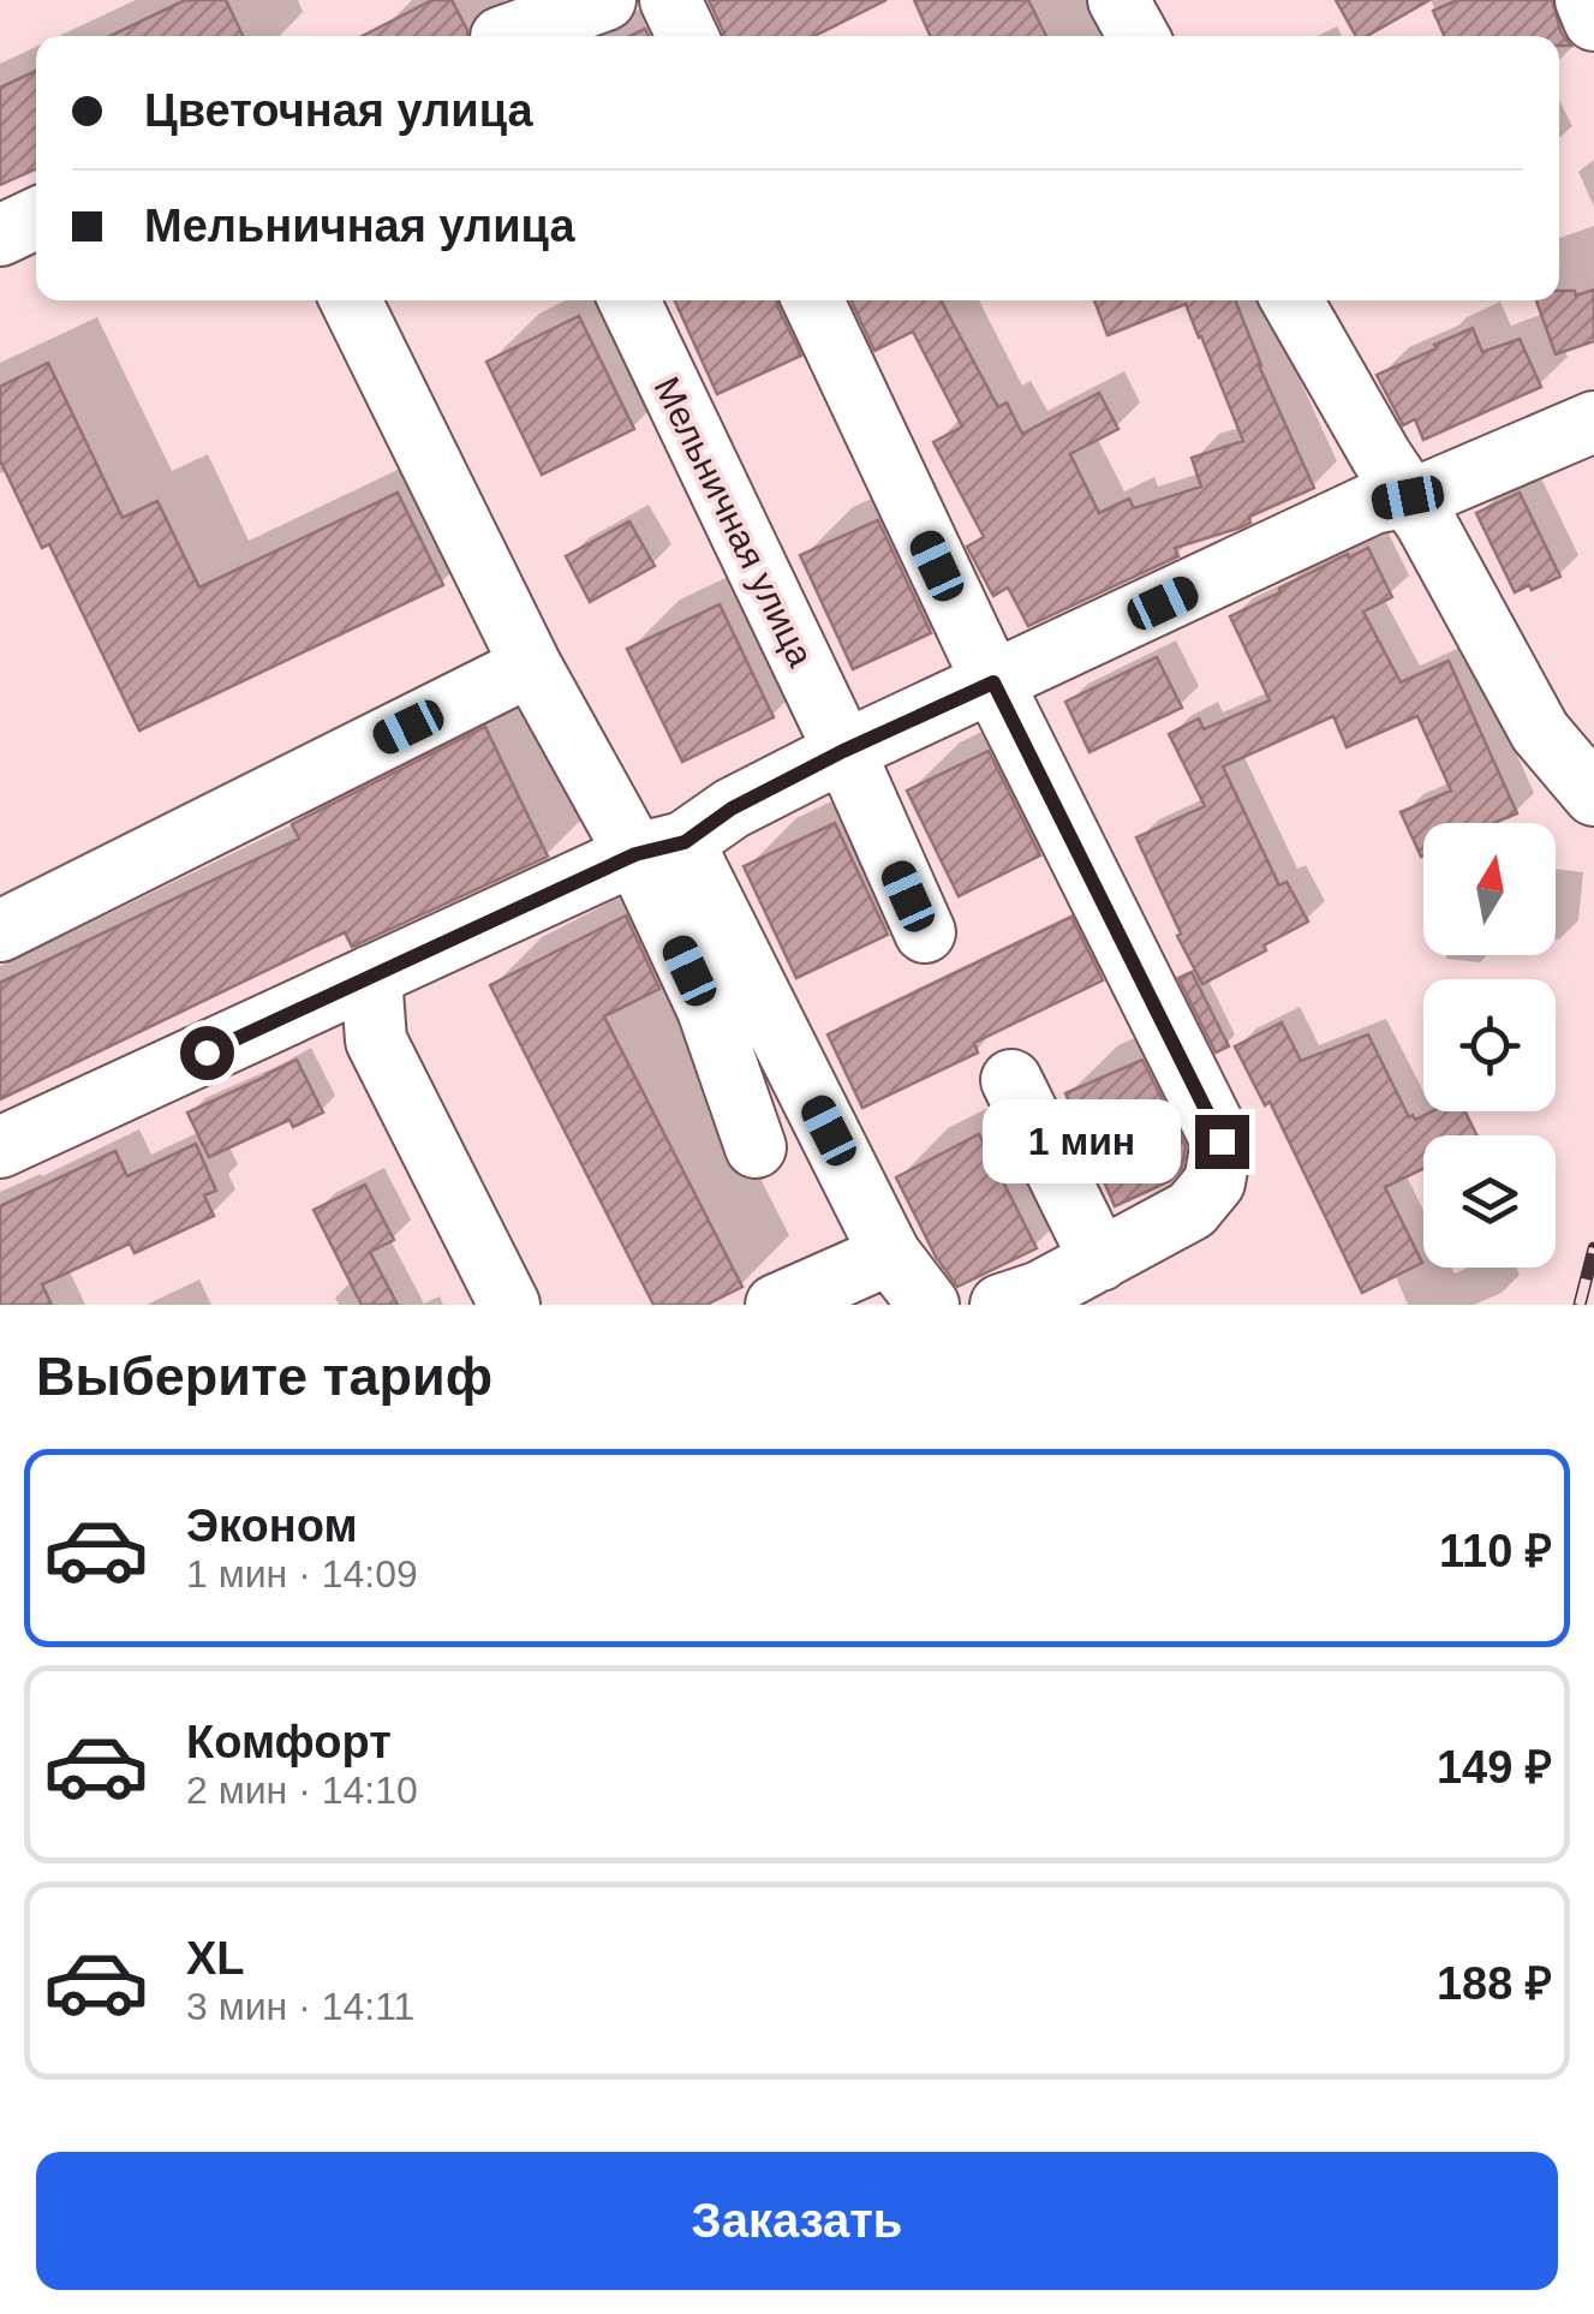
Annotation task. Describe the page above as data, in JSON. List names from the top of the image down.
{
  "streets": {
    "street": ["Мельничная улица"]
  },
  "north": "top",
  "page": {
    "banner": ["Цветочная улица", "Мельничная улица"],
    "bubble": "1 мин",
    "heading": "Выберите тариф",
    "list": [
      {
        "name": "Эконом",
        "note": "1 мин · 14:09",
        "value": "110 ₽"
      },
      {
        "name": "Комфорт",
        "note": "2 мин · 14:10",
        "value": "149 ₽"
      },
      {
        "name": "XL",
        "note": "3 мин · 14:11",
        "value": "188 ₽"
      }
    ],
    "buttons": "Заказать"
  }
}
